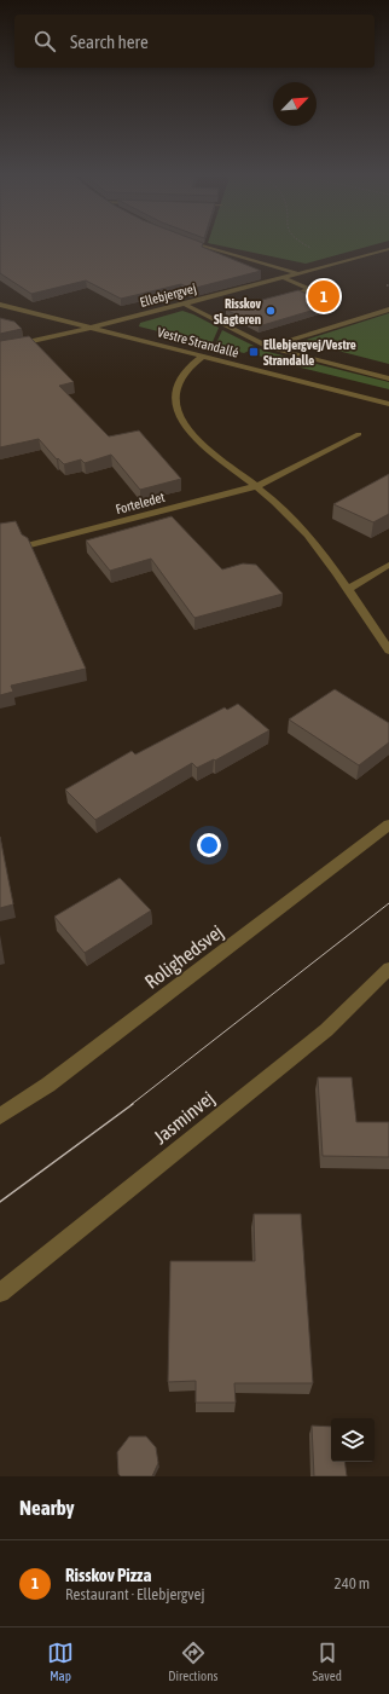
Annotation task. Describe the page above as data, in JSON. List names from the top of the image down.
{
  "streets": {
    "street": [
      "Ellebjergvej",
      "Vestre Strandallé",
      "Forteledet",
      "Rolighedsvej",
      "Jasminvej"
    ]
  },
  "crossings": [
    ["Ellebjergvej", "Vestre Strandallé"]
  ],
  "places": {
    "other": ["Risskov Slagteren"],
    "transit": ["Ellebjergvej/Vestre Strandalle"]
  },
  "north": "top right",
  "page": {
    "search": "Search here",
    "pins": "1",
    "heading": "Nearby",
    "list": [
      {
        "mark": "1",
        "name": "Risskov Pizza",
        "note": "Restaurant · Ellebjergvej",
        "value": "240 m"
      }
    ],
    "nav": ["Map", "Directions", "Saved"]
  }
}
